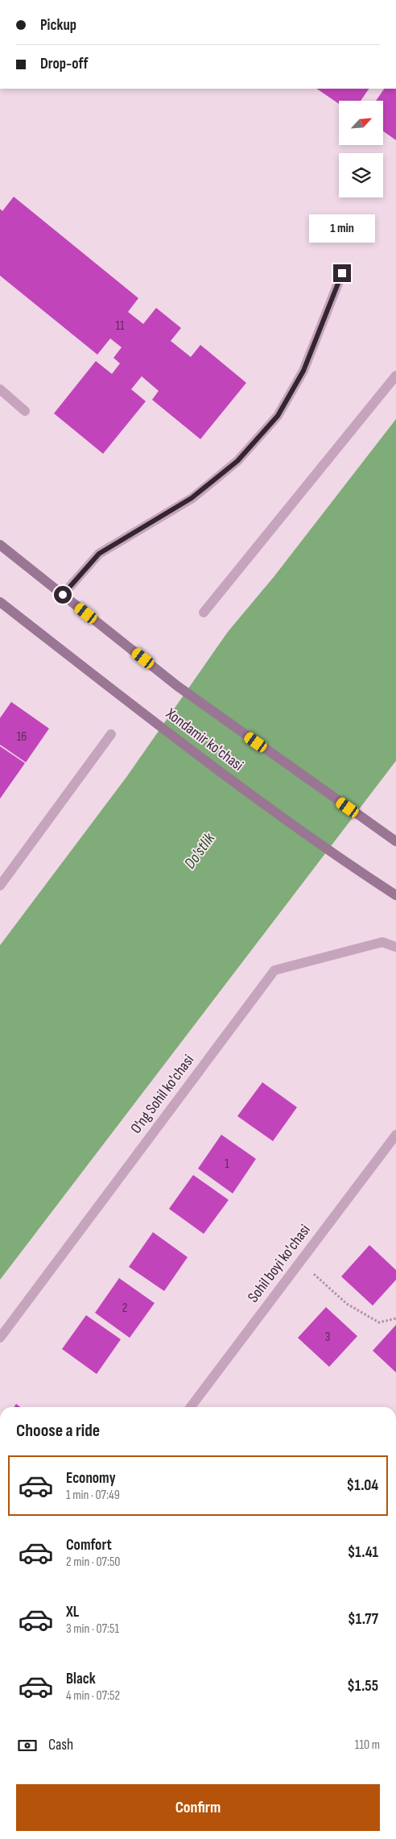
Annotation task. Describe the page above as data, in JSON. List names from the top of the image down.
{
  "streets": {
    "main road": ["Xondamir ko'chasi"],
    "street": ["O'ng Sohil ko'chasi", "Sohil boyi ko'chasi"]
  },
  "water": ["Do'stlik"],
  "house_numbers": [
    "11",
    "16",
    "1",
    "2",
    "3"
  ],
  "north": "top right",
  "page": {
    "banner": ["Pickup", "Drop-off"],
    "bubble": "1 min",
    "heading": "Choose a ride",
    "list": [
      {
        "name": "Economy",
        "note": "1 min · 07:49",
        "value": "$1.04"
      },
      {
        "name": "Comfort",
        "note": "2 min · 07:50",
        "value": "$1.41"
      },
      {
        "name": "XL",
        "note": "3 min · 07:51",
        "value": "$1.77"
      },
      {
        "name": "Black",
        "note": "4 min · 07:52",
        "value": "$1.55"
      }
    ],
    "pay": ["Cash", "110 m"],
    "buttons": "Confirm"
  }
}
